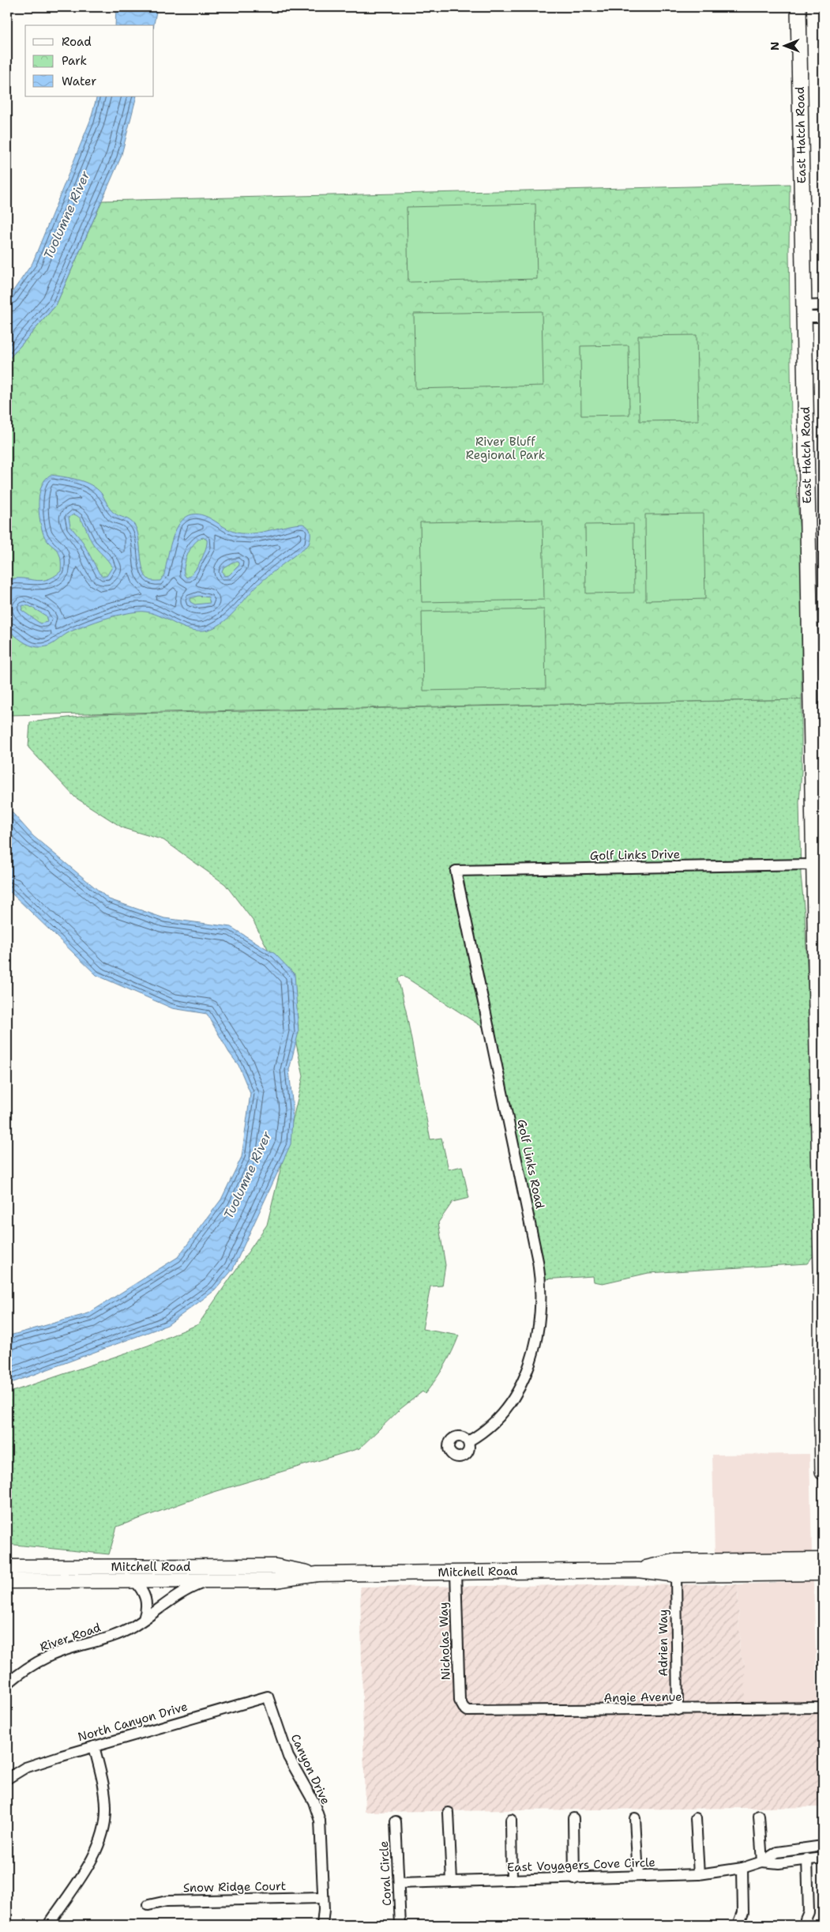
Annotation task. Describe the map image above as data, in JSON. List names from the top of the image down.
{
  "streets": {
    "main road": ["East Hatch Road", "Mitchell Road"],
    "street": [
      "Golf Links Drive",
      "Golf Links Road",
      "River Road",
      "Nicholas Way",
      "Adrien Way",
      "Angie Avenue",
      "North Canyon Drive",
      "Canyon Drive",
      "East Voyagers Cove Circle",
      "Coral Circle",
      "Snow Ridge Court"
    ]
  },
  "crossings": [
    ["East Hatch Road", "Golf Links Drive"],
    ["Golf Links Drive", "Golf Links Road"],
    ["Mitchell Road", "River Road"],
    ["Mitchell Road", "Nicholas Way"],
    ["Mitchell Road", "Adrien Way"],
    ["Nicholas Way", "Angie Avenue"],
    ["Adrien Way", "Angie Avenue"],
    ["North Canyon Drive", "Canyon Drive"],
    ["Canyon Drive", "Snow Ridge Court"],
    ["East Voyagers Cove Circle", "Coral Circle"]
  ],
  "water": ["Tuolumne River"],
  "parks": ["River Bluff Regional Park"],
  "legend": ["Road", "Park", "Water"],
  "north": "left"
}
